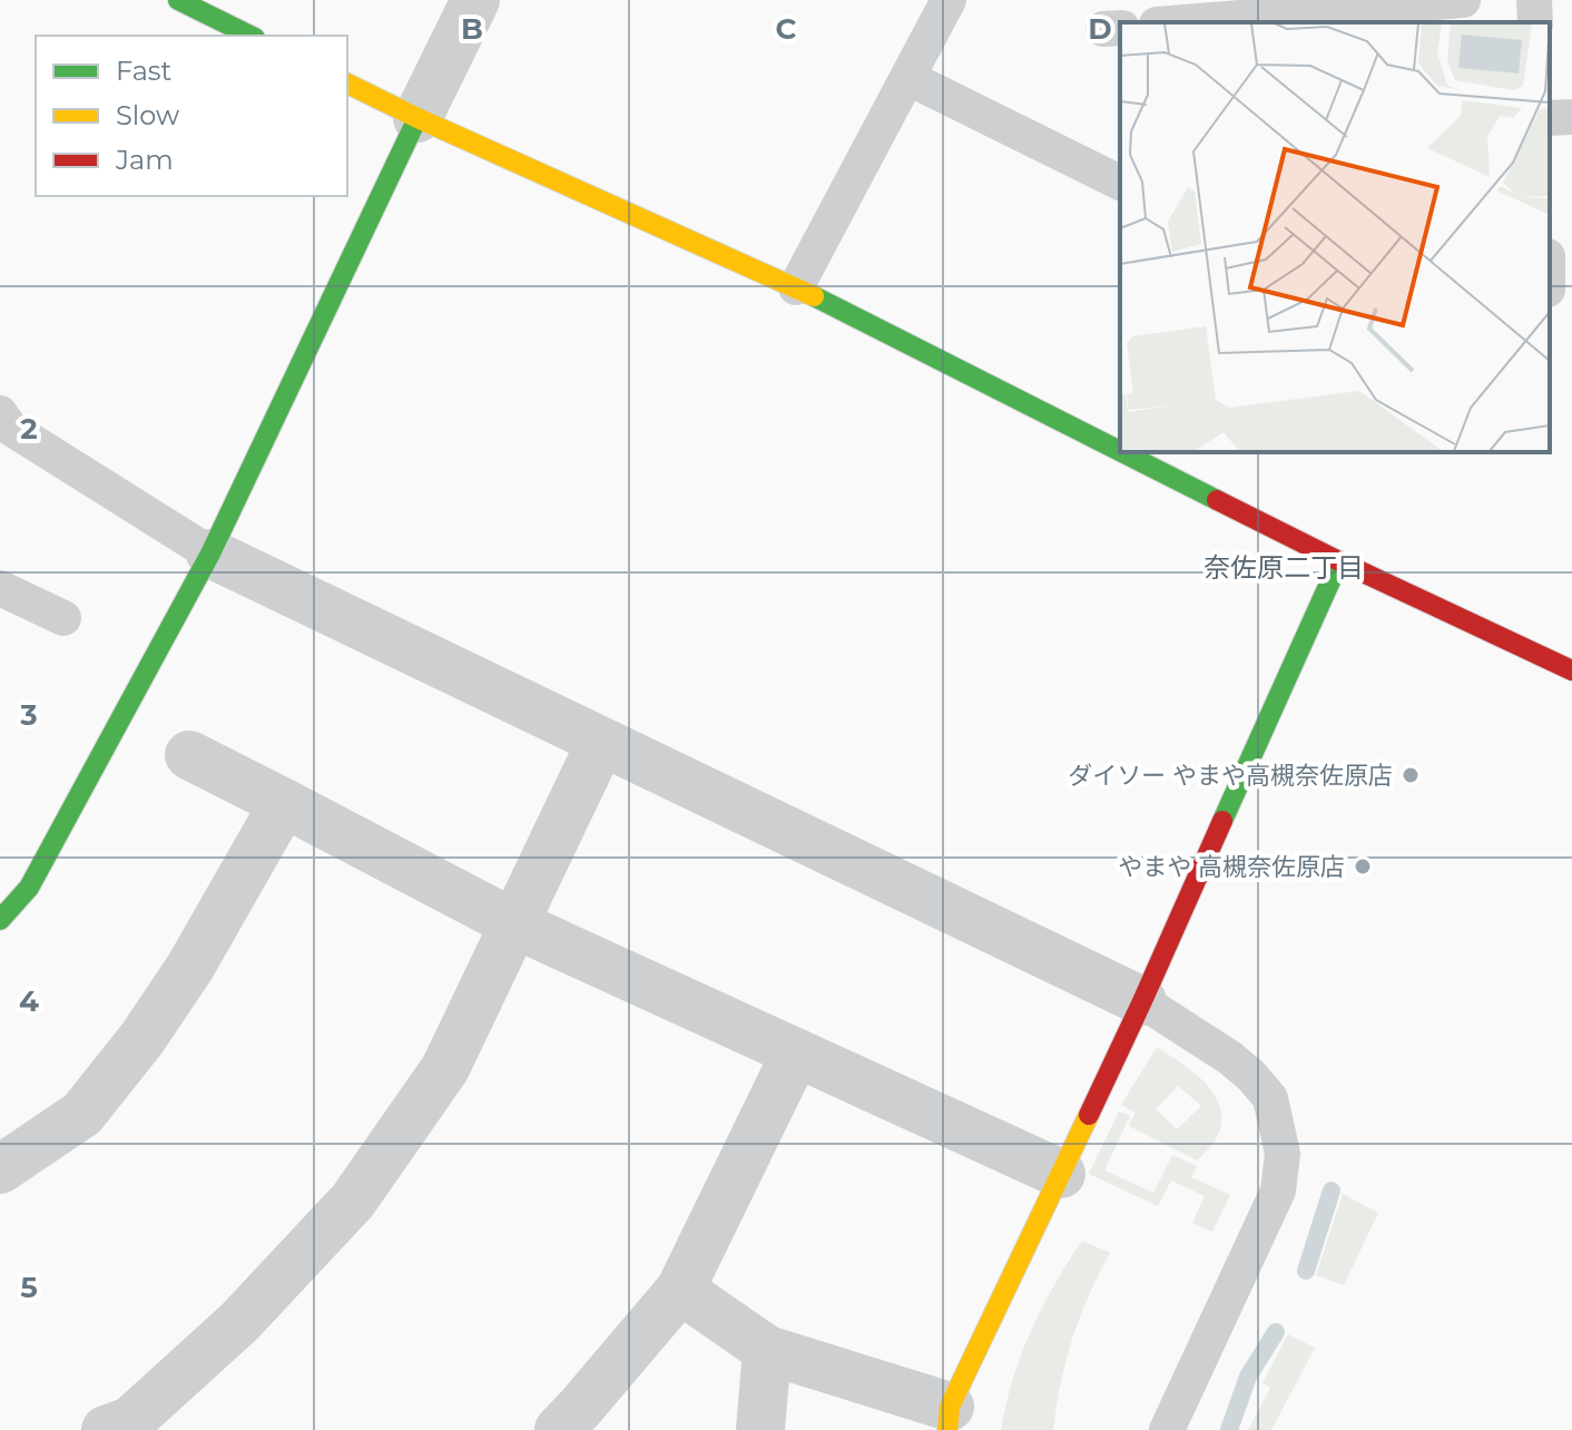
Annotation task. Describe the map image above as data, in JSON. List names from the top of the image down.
{
  "districts": ["奈佐原二丁目"],
  "places": ["ダイソー やまや高槻奈佐原店", "やまや 高槻奈佐原店"],
  "legend": ["Fast", "Slow", "Jam"],
  "grid": {
    "columns": ["B", "C", "D"],
    "rows": [
      "2",
      "3",
      "4",
      "5"
    ]
  }
}
